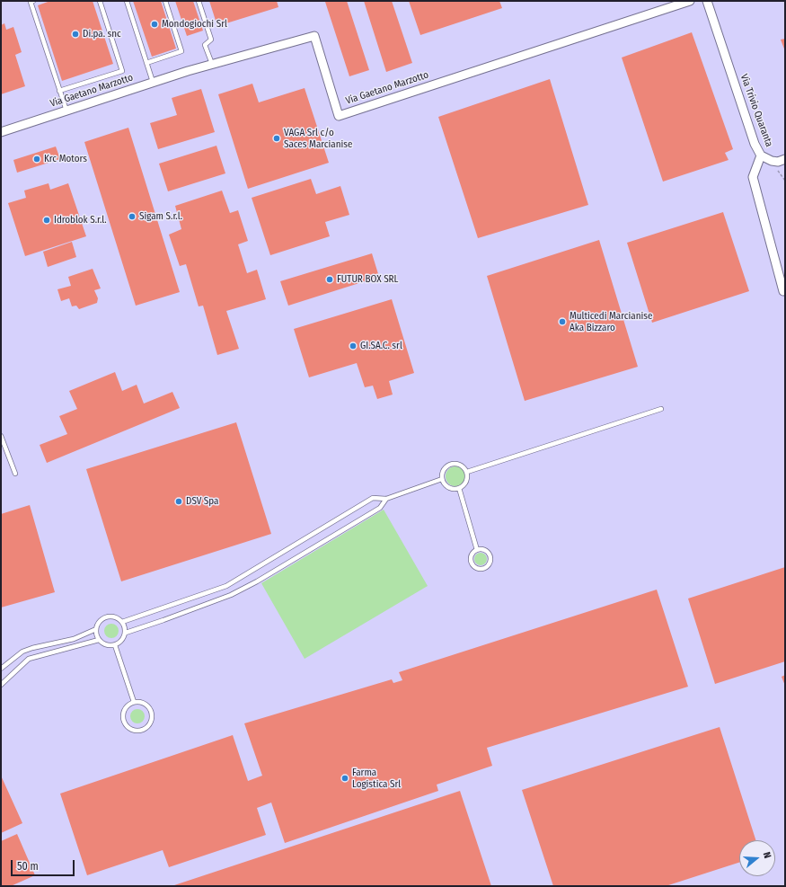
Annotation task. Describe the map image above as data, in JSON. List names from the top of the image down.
{
  "streets": {
    "street": ["Via Gaetano Marzotto", "Via Trivio Quaranta"]
  },
  "places": [
    "Mondogiochi Srl",
    "Di.pa. snc",
    "VAGA Srl c/o Saces Marcianise",
    "Krc Motors",
    "Sigam S.r.l.",
    "Idroblok S.r.l.",
    "FUTUR BOX SRL",
    "Multicedi Marcianise Aka Bizzaro",
    "GI.SA.C. srl",
    "DSV Spa",
    "Farma Logistica Srl"
  ],
  "scale_bar": "50 m",
  "north": "right"
}
